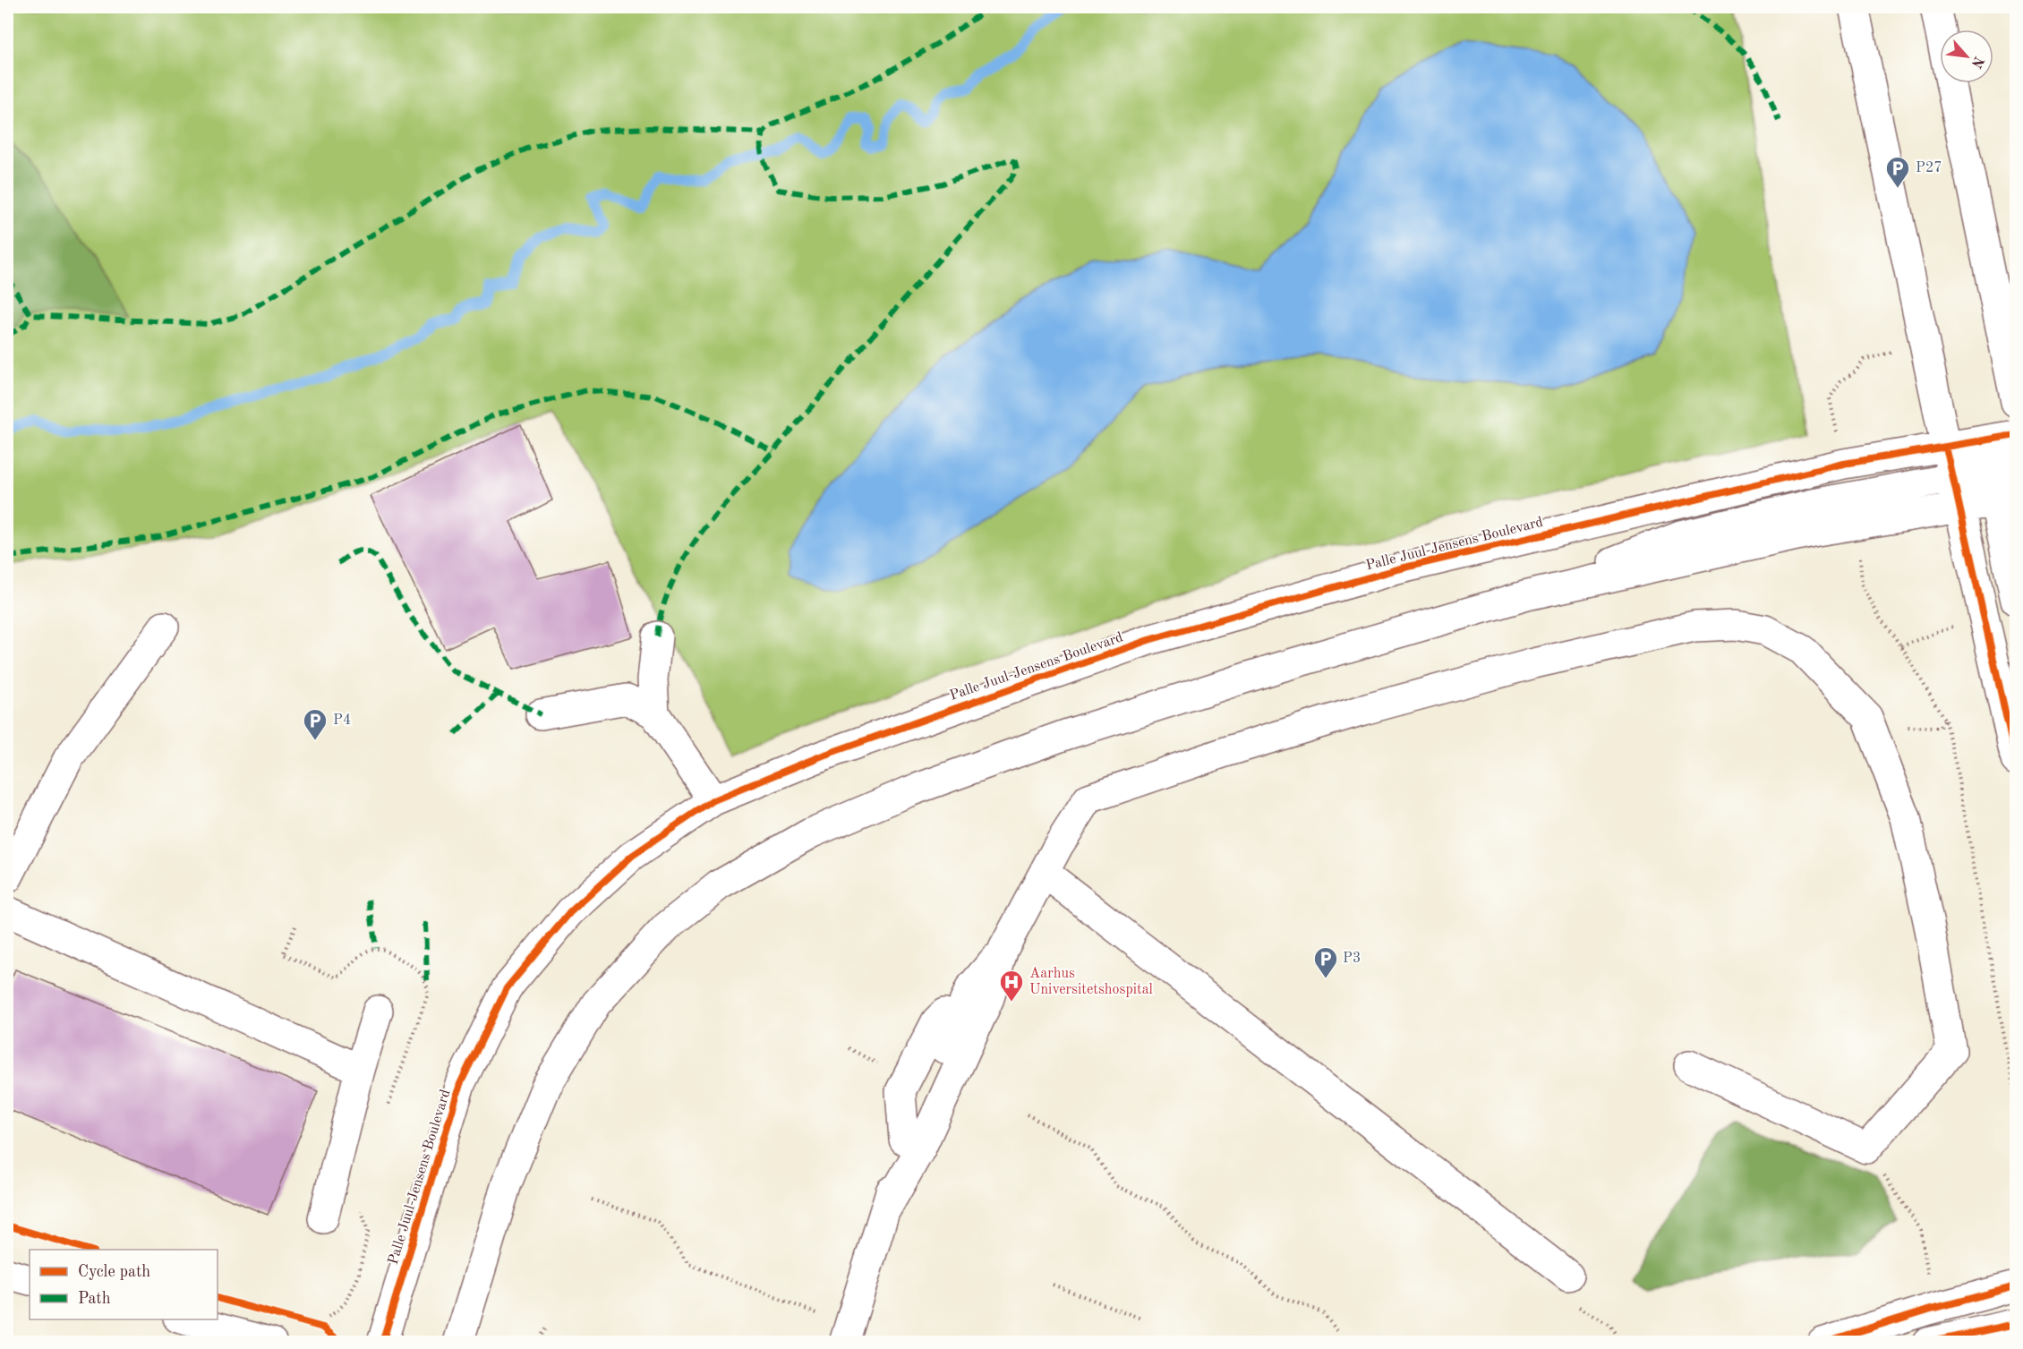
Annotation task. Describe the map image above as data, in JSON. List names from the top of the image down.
{
  "streets": {
    "street": ["Palle Juul-Jensens Boulevard"]
  },
  "places": {
    "parking": ["P27", "P4", "P3"],
    "hospital": ["Aarhus Universitetshospital"]
  },
  "legend": ["Cycle path", "Path"],
  "north": "bottom right"
}
